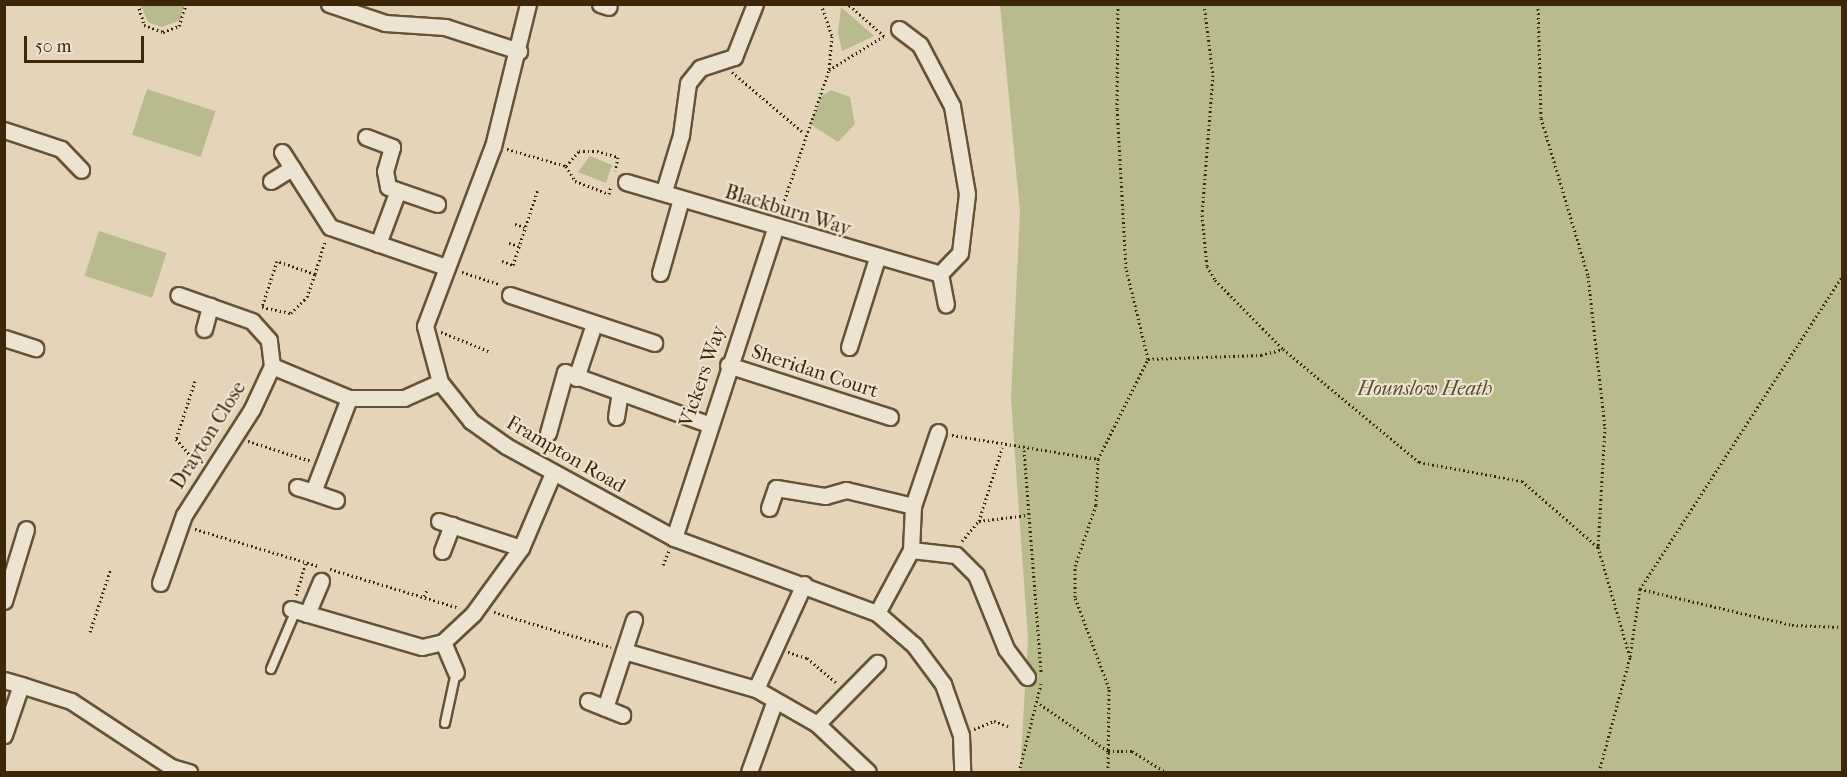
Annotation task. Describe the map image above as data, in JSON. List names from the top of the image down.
{
  "streets": {
    "street": [
      "Blackburn Way",
      "Sheridan Court",
      "Vickers Way",
      "Drayton Close",
      "Frampton Road"
    ]
  },
  "crossings": [
    ["Blackburn Way", "Vickers Way"],
    ["Sheridan Court", "Vickers Way"],
    ["Vickers Way", "Frampton Road"]
  ],
  "parks": ["Hounslow Heath"],
  "scale_bar": "50 m"
}
